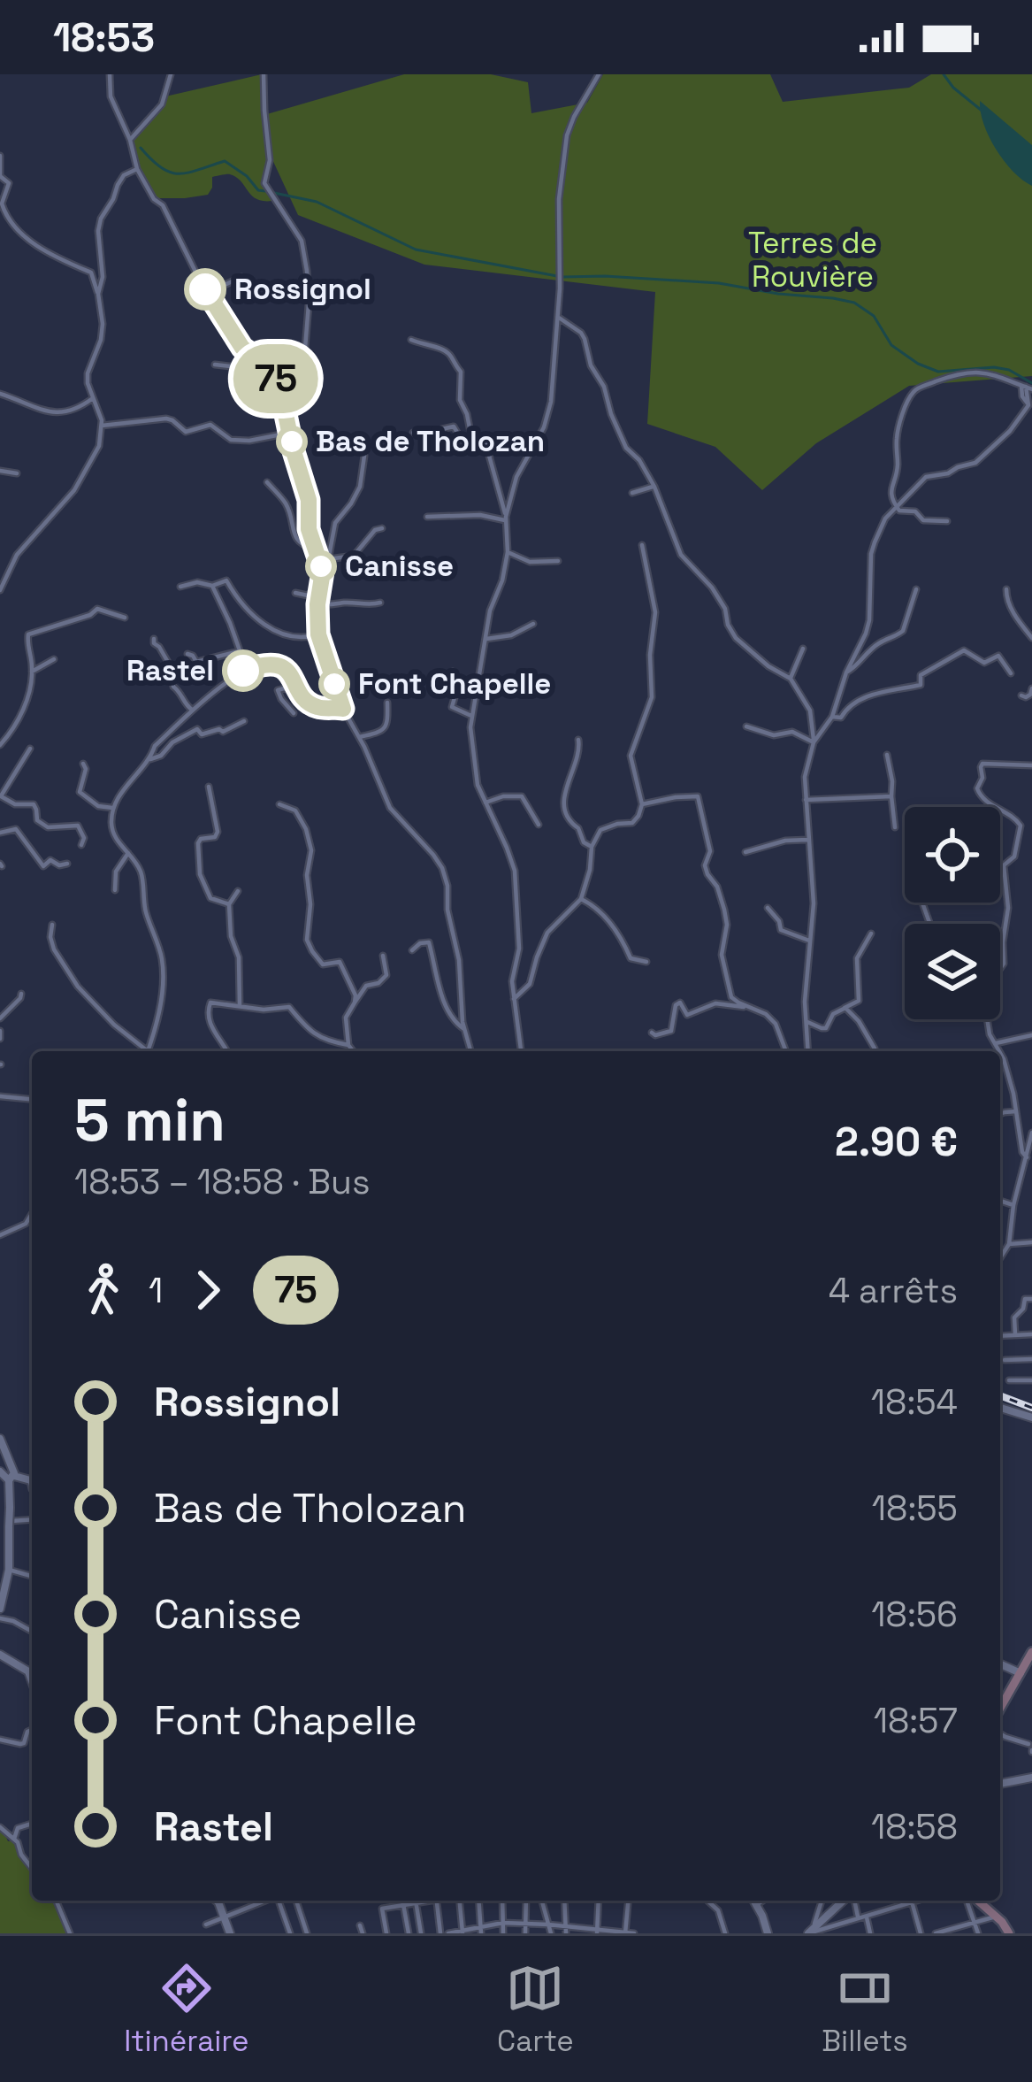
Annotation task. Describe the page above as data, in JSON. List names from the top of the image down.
{
  "parks": ["Terres de Rouvière"],
  "places": [
    "Rossignol",
    "Bas de Tholozan",
    "Canisse",
    "Rastel",
    "Font Chapelle"
  ],
  "lines": ["bus line 75"],
  "page": {
    "status": "18:53",
    "on_map": "75",
    "heading": ["5 min", "18:53 – 18:58 · Bus", "2.90 €"],
    "legs": ["1", "75", "4 arrêts"],
    "list": [
      {
        "name": "Rossignol",
        "value": "18:54"
      },
      {
        "name": "Bas de Tholozan",
        "value": "18:55"
      },
      {
        "name": "Canisse",
        "value": "18:56"
      },
      {
        "name": "Font Chapelle",
        "value": "18:57"
      },
      {
        "name": "Rastel",
        "value": "18:58"
      }
    ],
    "tabs": ["Itinéraire", "Carte", "Billets"]
  }
}
